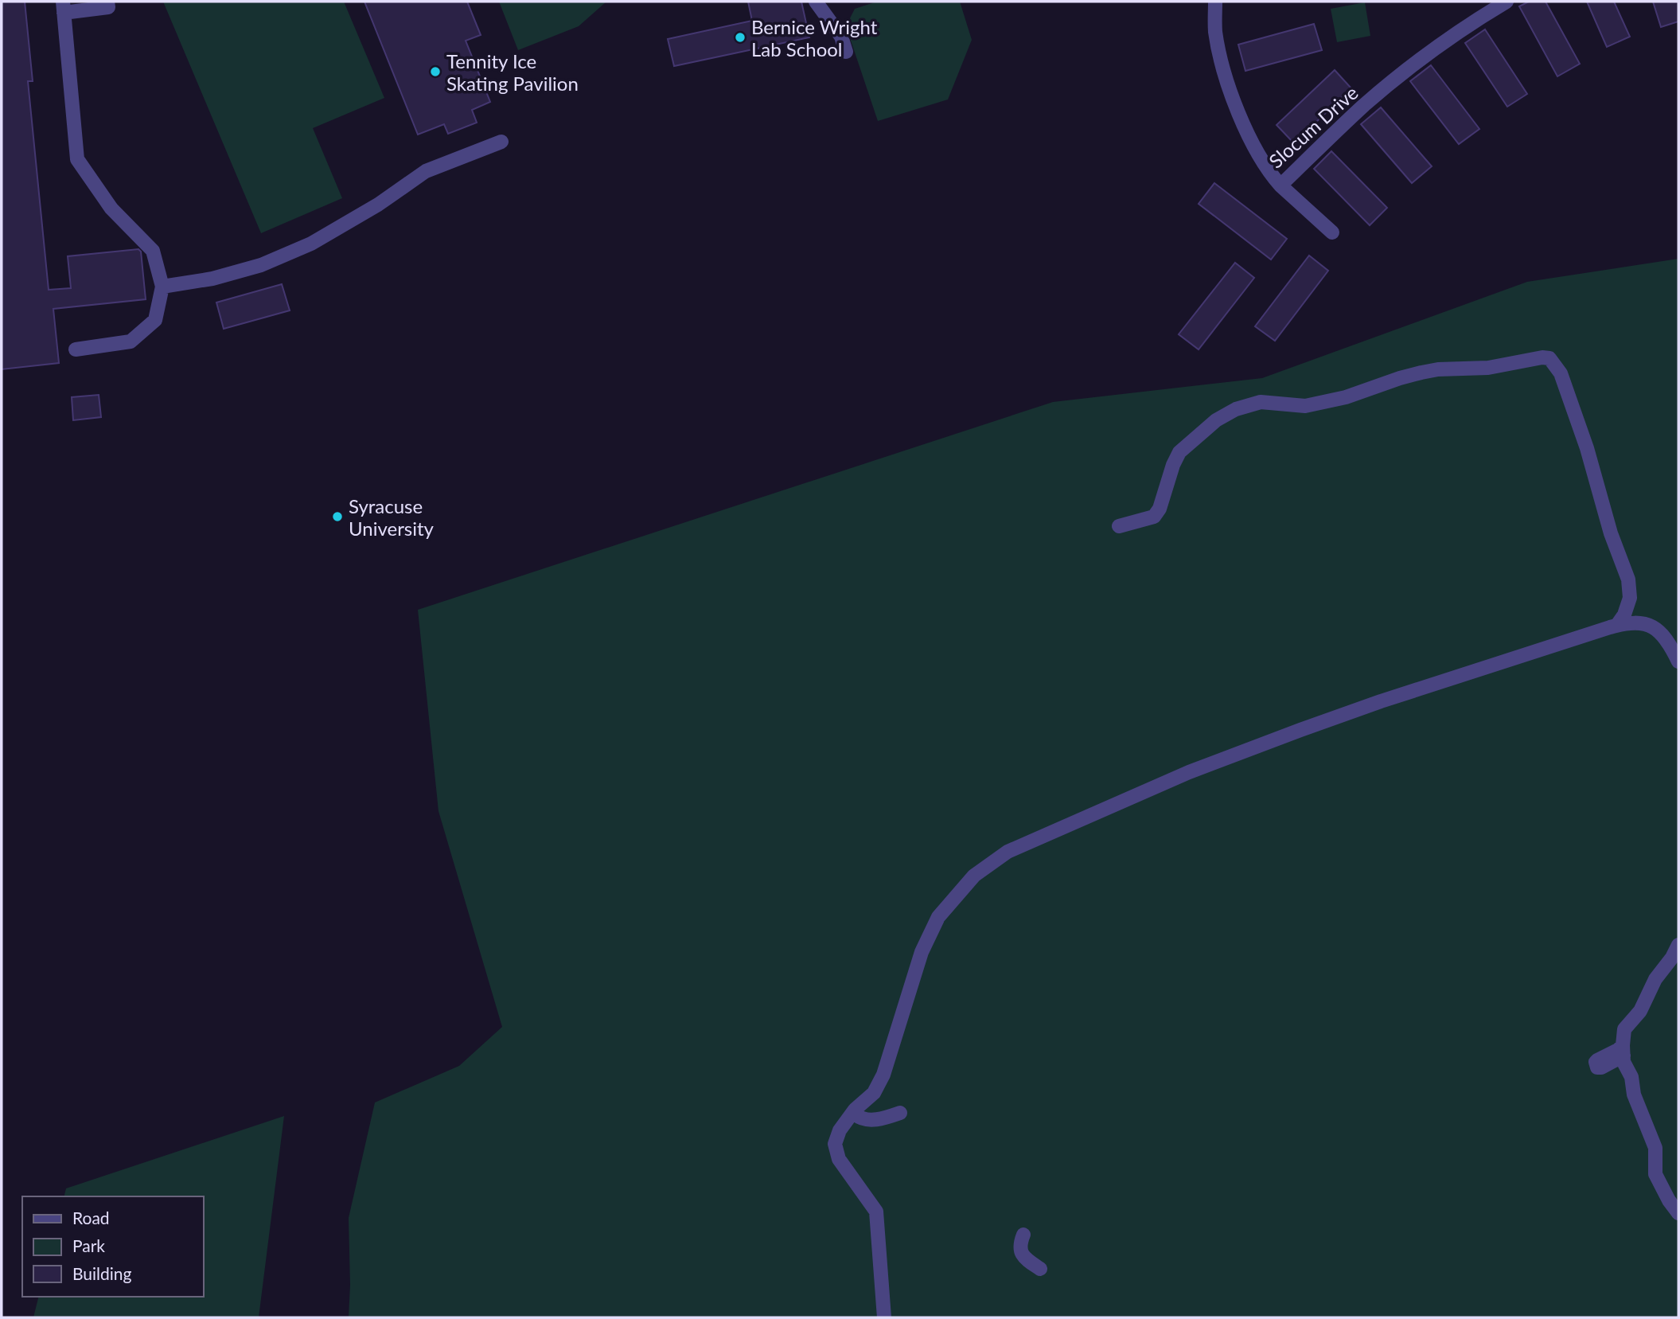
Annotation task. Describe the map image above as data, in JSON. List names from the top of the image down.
{
  "streets": {
    "street": ["Slocum Drive"]
  },
  "places": ["Bernice Wright Lab School", "Tennity Ice Skating Pavilion", "Syracuse University"],
  "legend": ["Road", "Park", "Building"]
}
